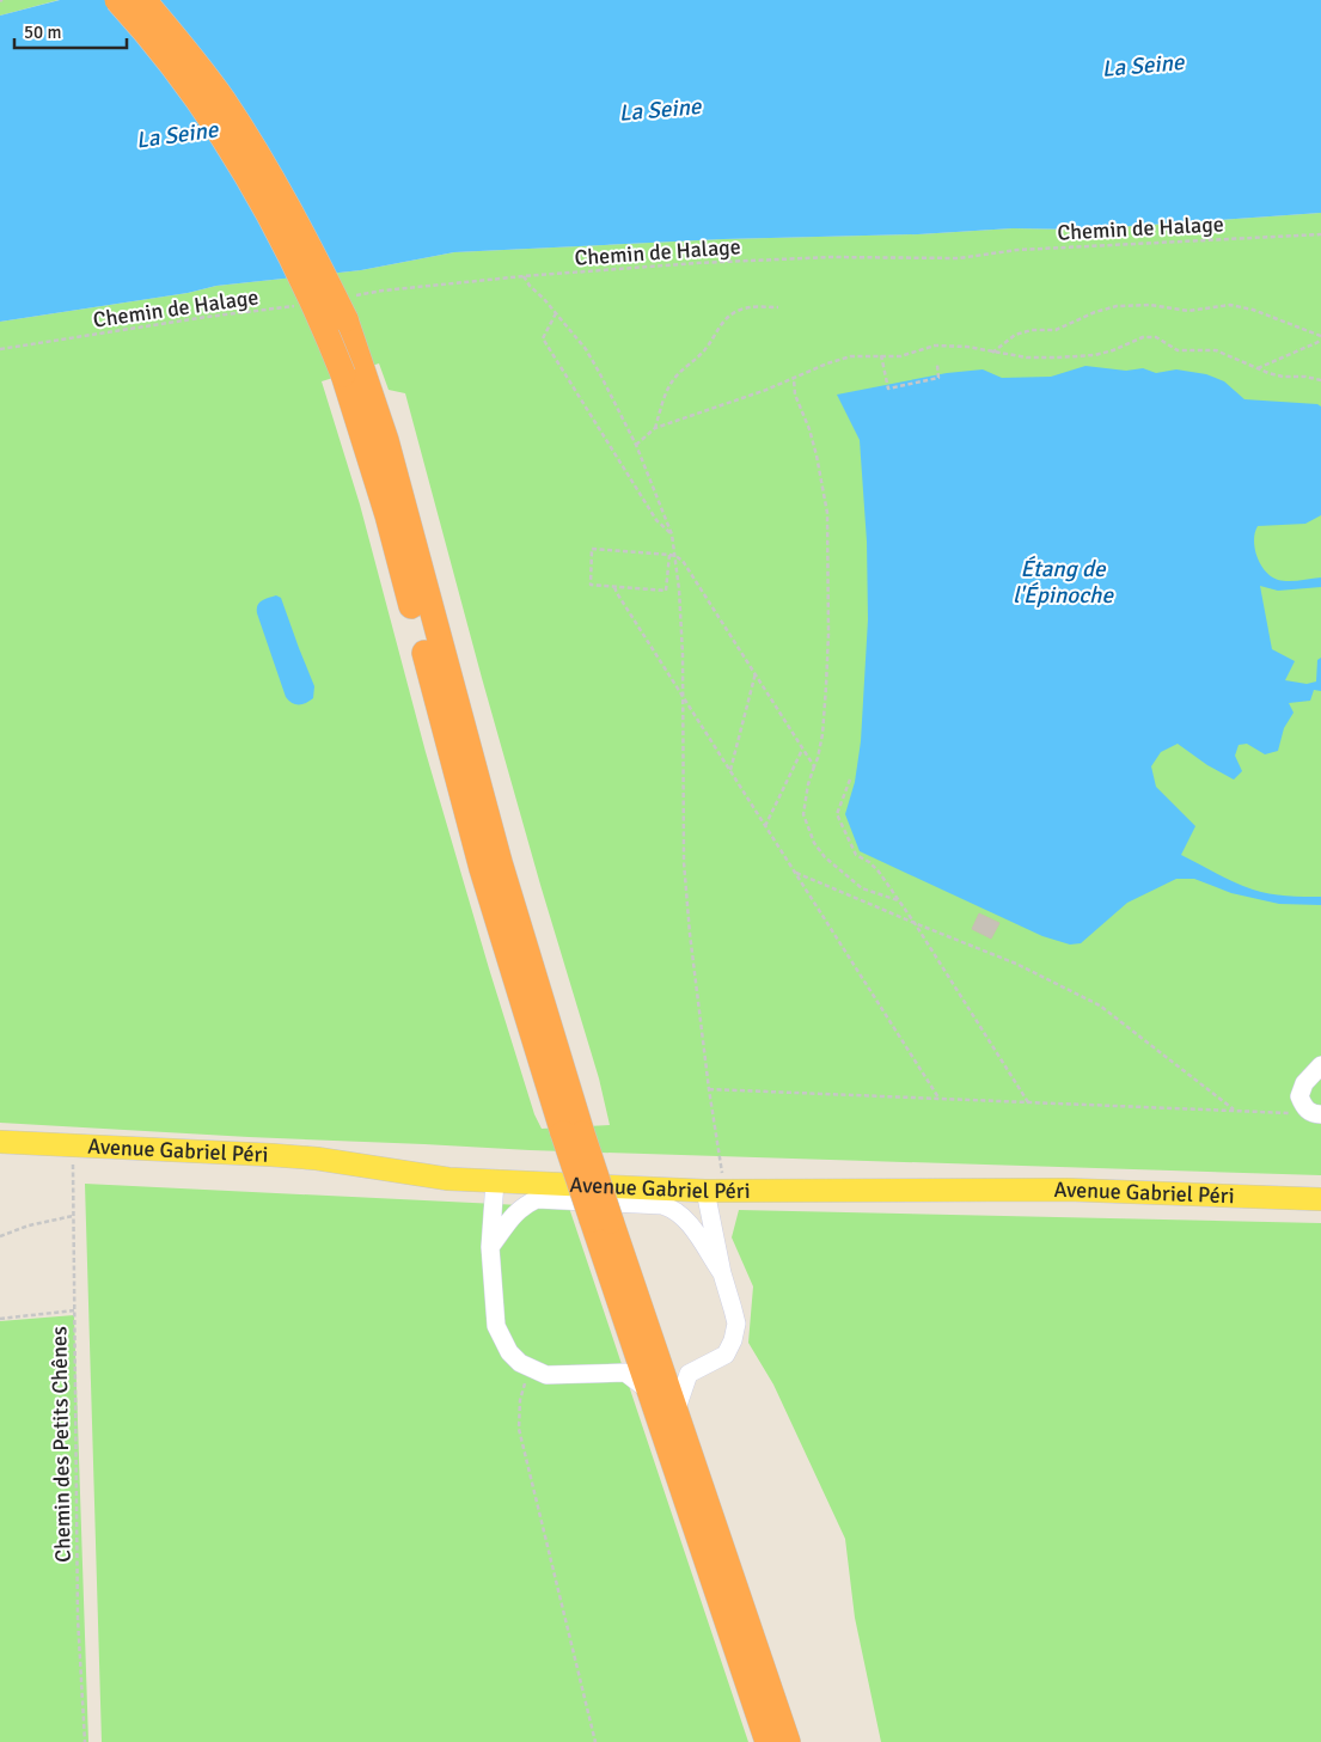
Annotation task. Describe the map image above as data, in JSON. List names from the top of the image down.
{
  "streets": {
    "main road": ["Avenue Gabriel Péri"],
    "path": ["Chemin de Halage", "Chemin des Petits Chênes"]
  },
  "crossings": [
    ["Avenue Gabriel Péri", "Chemin des Petits Chênes"]
  ],
  "water": ["La Seine", "Étang de l'Épinoche"],
  "scale_bar": "50 m"
}
